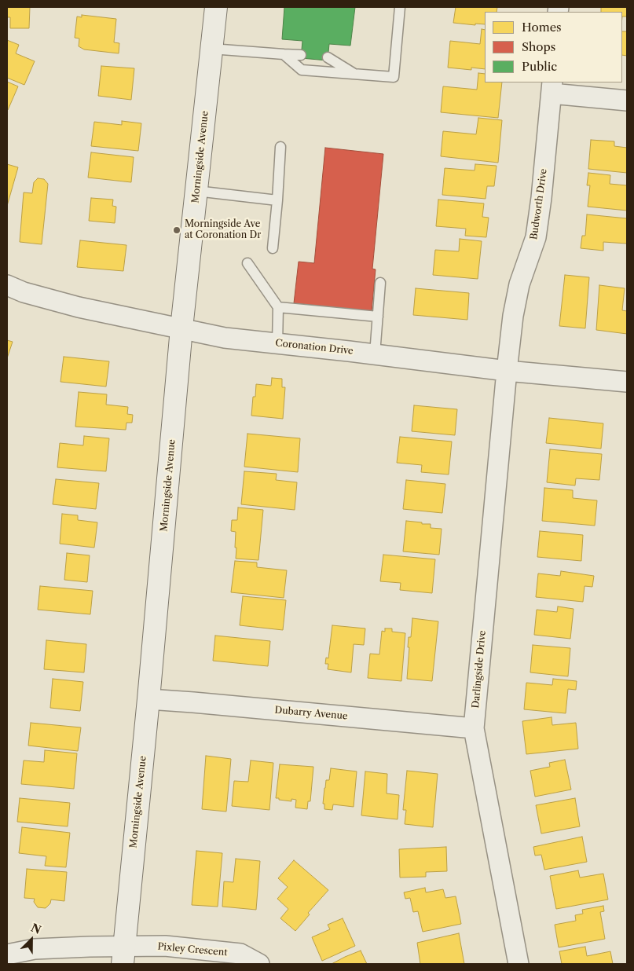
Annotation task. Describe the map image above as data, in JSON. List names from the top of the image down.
{
  "streets": {
    "main road": ["Morningside Avenue"],
    "street": [
      "Budworth Drive",
      "Coronation Drive",
      "Darlingside Drive",
      "Dubarry Avenue",
      "Pixley Crescent"
    ]
  },
  "crossings": [
    ["Morningside Avenue", "Coronation Drive"],
    ["Morningside Avenue", "Dubarry Avenue"],
    ["Morningside Avenue", "Pixley Crescent"],
    ["Budworth Drive", "Coronation Drive"],
    ["Budworth Drive", "Darlingside Drive"],
    ["Coronation Drive", "Darlingside Drive"],
    ["Darlingside Drive", "Dubarry Avenue"]
  ],
  "places": ["Morningside Ave at Coronation Dr"],
  "legend": ["Homes", "Shops", "Public"],
  "north": "top right"
}
